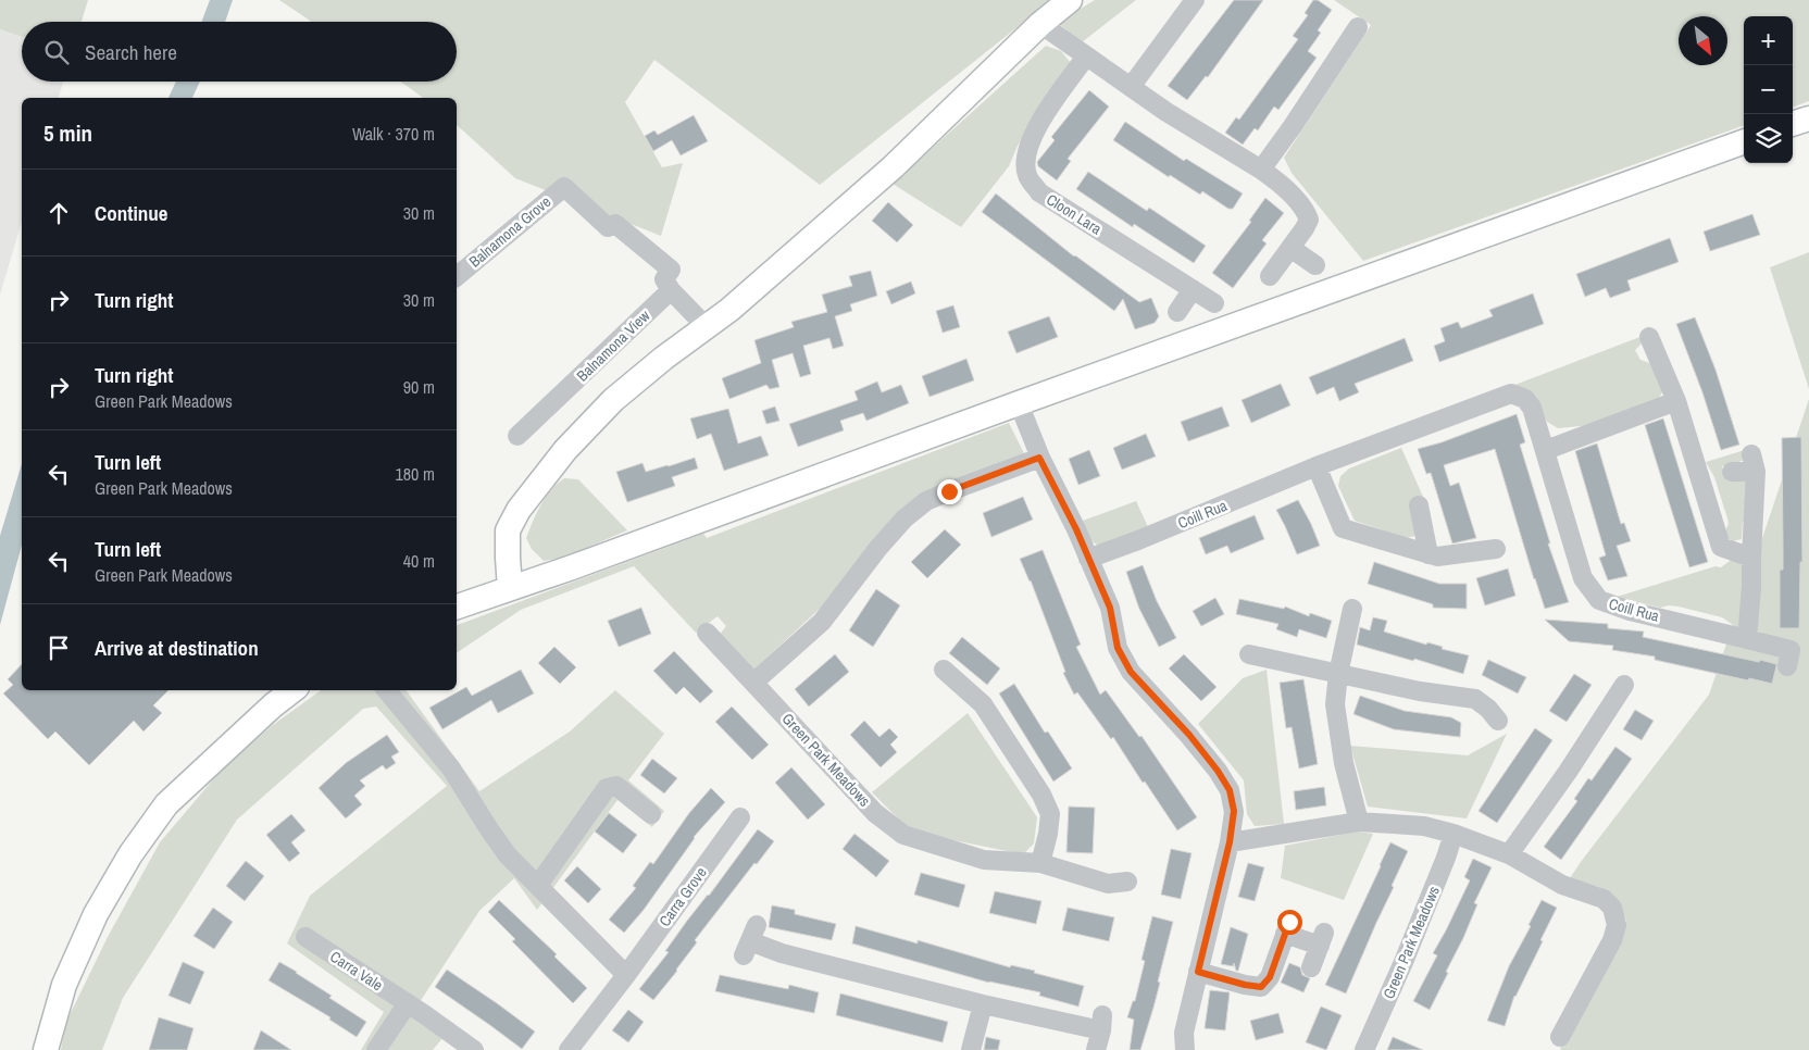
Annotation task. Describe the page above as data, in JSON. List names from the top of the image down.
{
  "streets": {
    "street": [
      "Cloon Lara",
      "Balnamona Grove",
      "Balnamona View",
      "Coill Rua",
      "Green Park Meadows",
      "Carra Grove",
      "Carra Vale"
    ]
  },
  "crossings": [
    ["Balnamona Grove", "Balnamona View"]
  ],
  "north": "bottom right",
  "page": {
    "map_buttons": ["+", "−"],
    "search": "Search here",
    "heading": ["5 min", "Walk · 370 m"],
    "list": [
      ["Continue", "30 m"],
      ["Turn right", "30 m"],
      ["Turn right", "Green Park Meadows", "90 m"],
      ["Turn left", "Green Park Meadows", "180 m"],
      ["Turn left", "Green Park Meadows", "40 m"],
      "Arrive at destination"
    ]
  }
}
